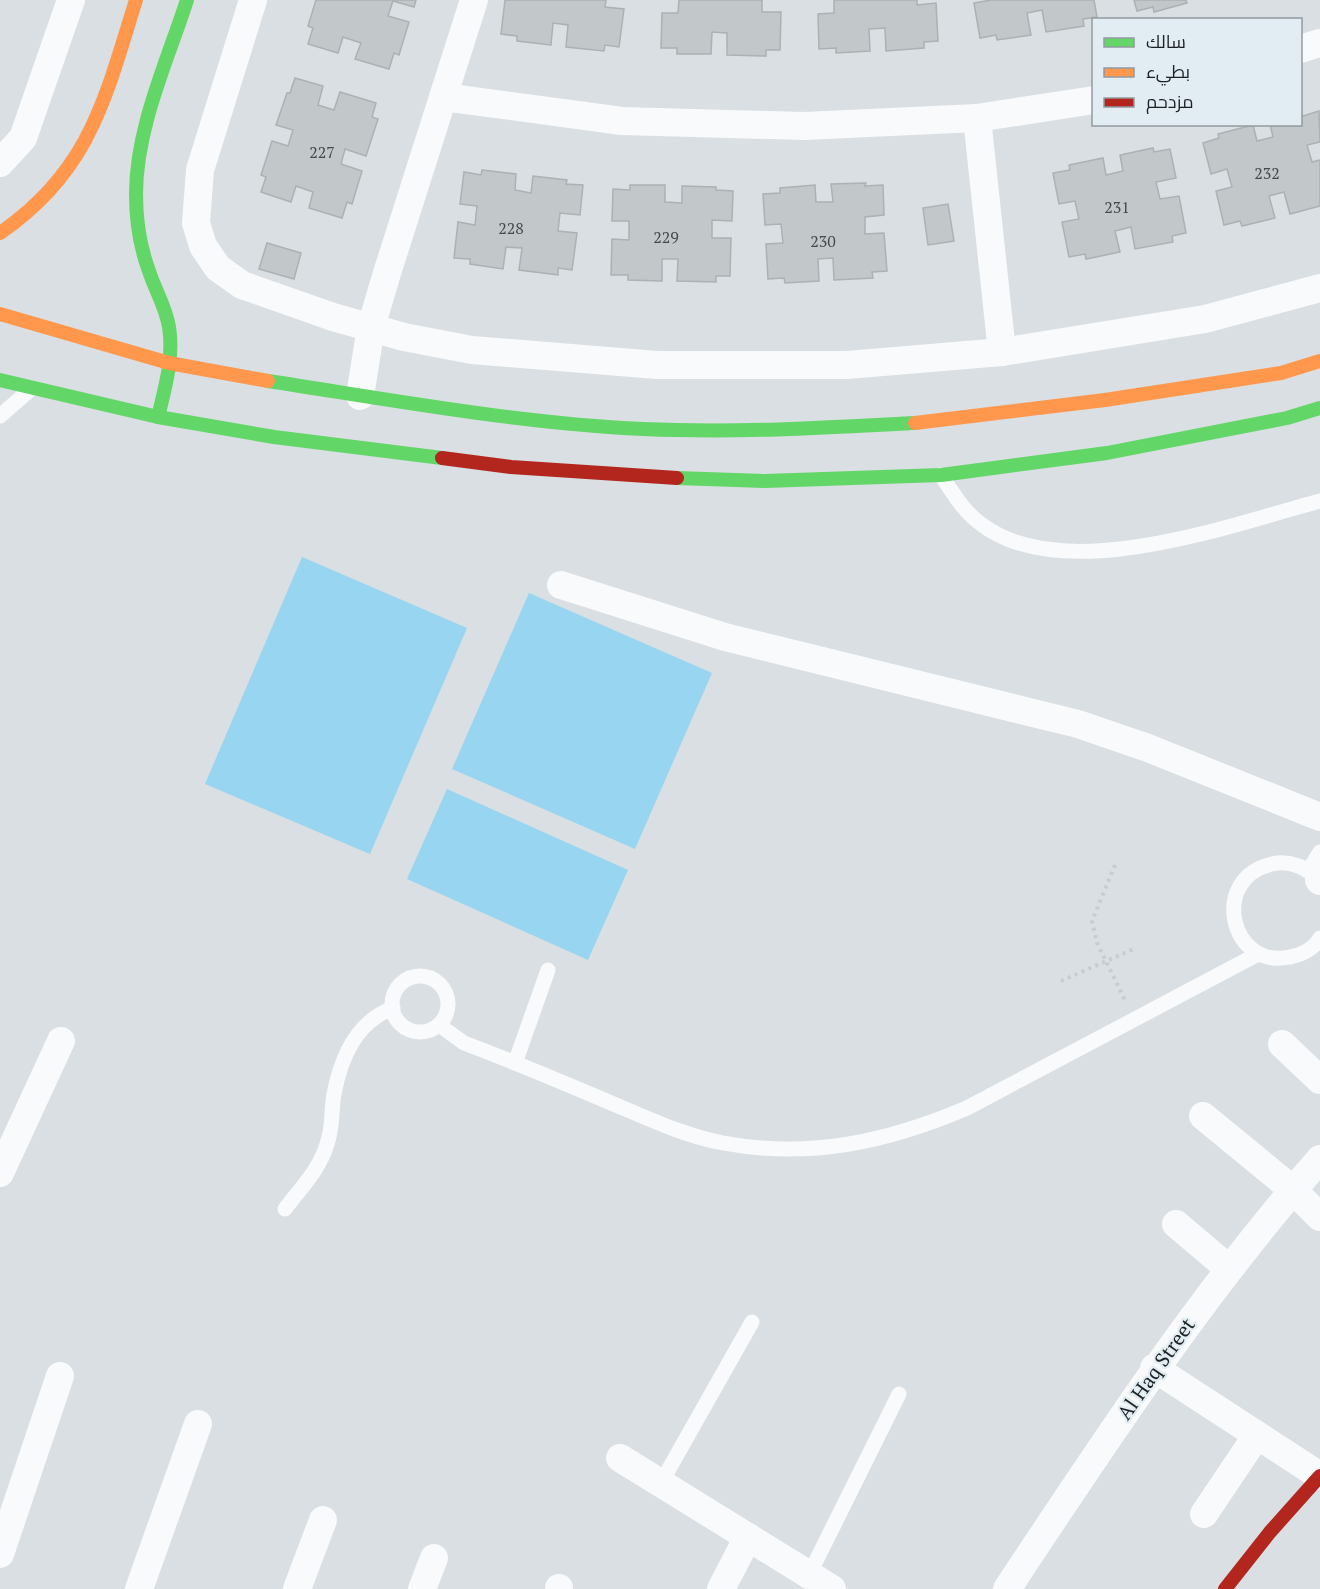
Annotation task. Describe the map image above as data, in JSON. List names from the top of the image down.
{
  "streets": {
    "street": ["Al Haq Street"]
  },
  "house_numbers": [
    "227",
    "232",
    "231",
    "228",
    "229",
    "230"
  ],
  "legend": ["سالك", "بطيء", "مزدحم"]
}
